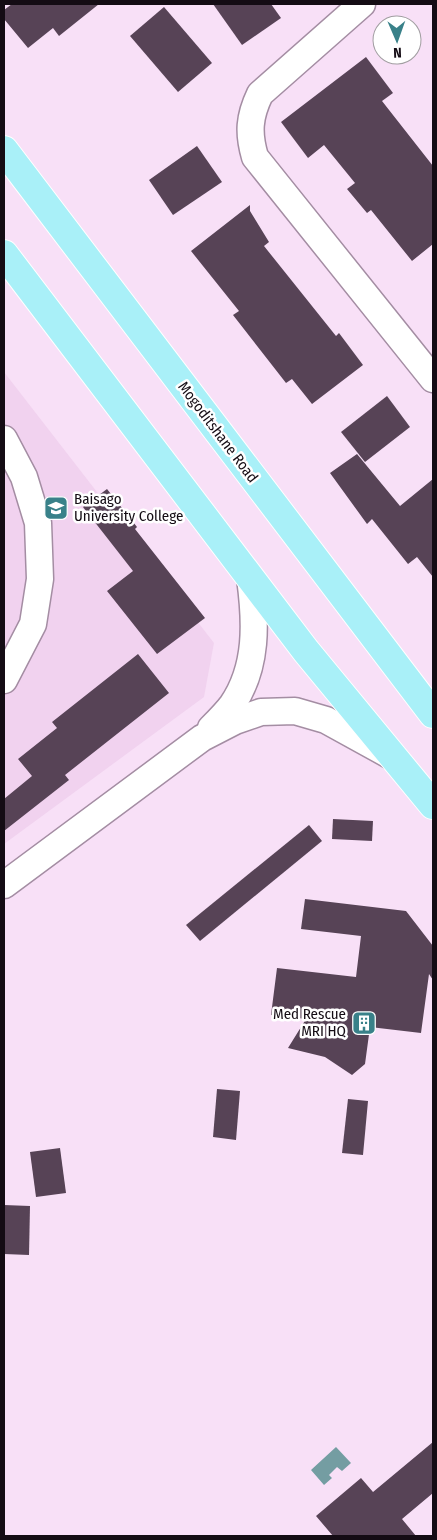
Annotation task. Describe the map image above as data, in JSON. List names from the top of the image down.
{
  "streets": {
    "main road": ["Mogoditshane Road"]
  },
  "places": {
    "school or university": ["Baisago University College"],
    "building": ["Med Rescue MRI HQ"]
  },
  "north": "bottom"
}
